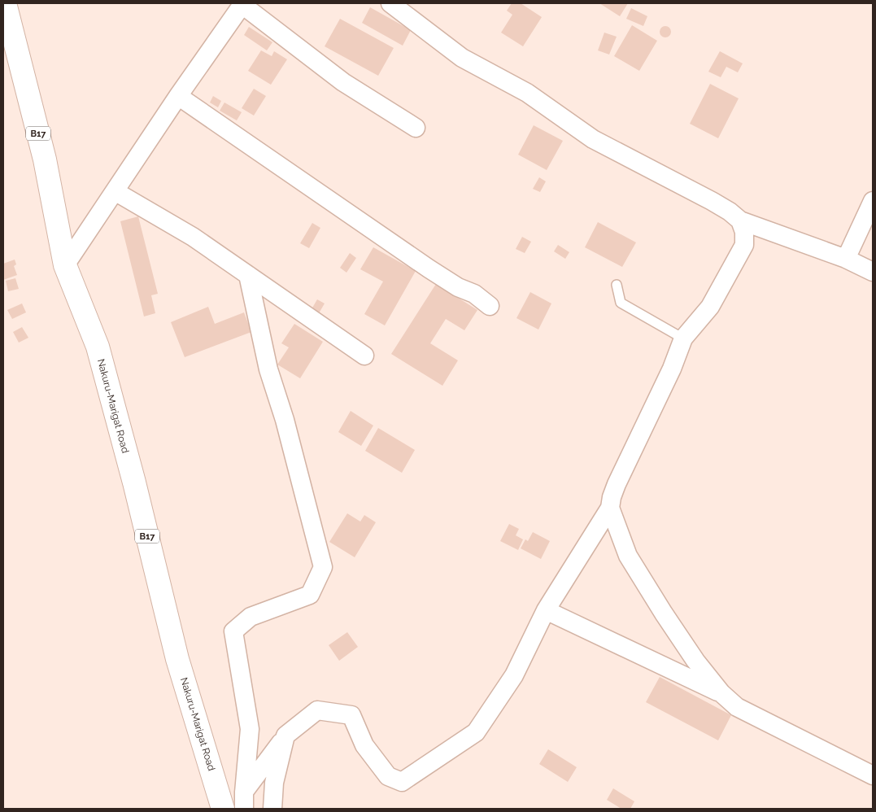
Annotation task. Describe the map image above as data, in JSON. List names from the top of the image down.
{
  "streets": {
    "main road": ["B17", "Nakuru-Marigat Road"]
  }
}
